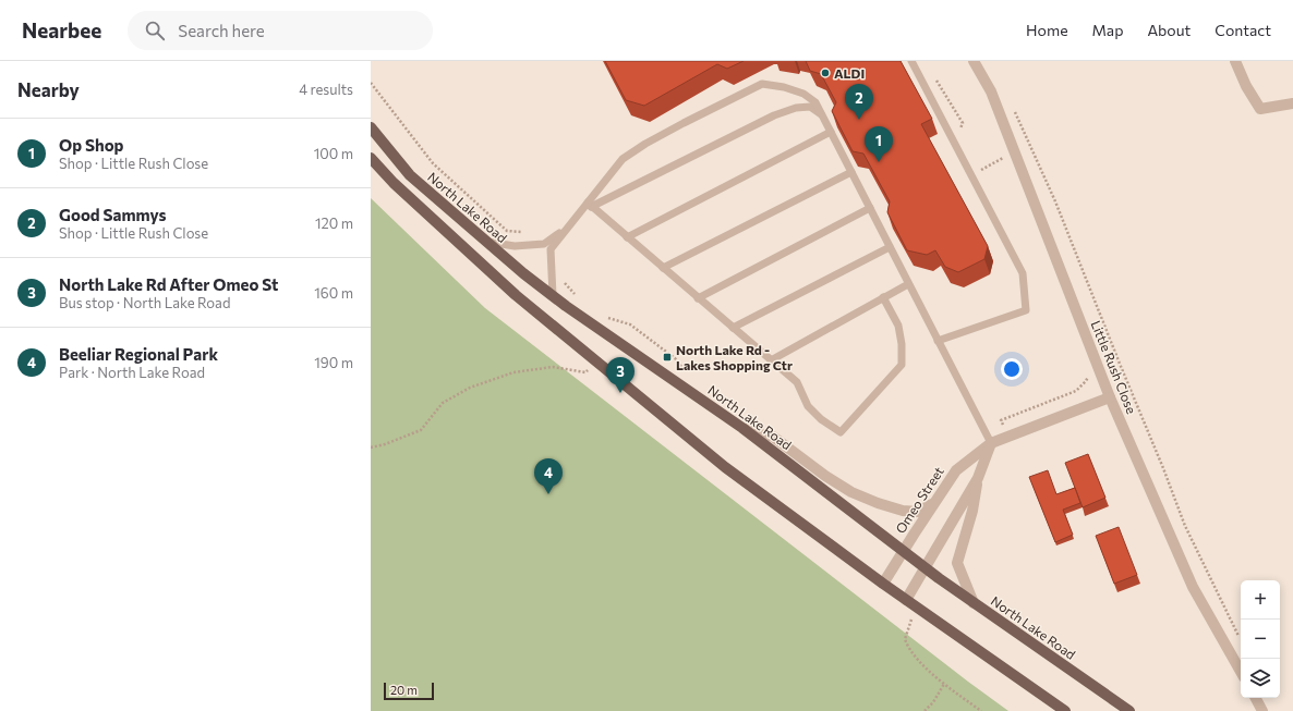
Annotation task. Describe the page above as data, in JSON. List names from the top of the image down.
{
  "streets": {
    "main road": ["North Lake Road"],
    "street": ["Little Rush Close", "Omeo Street"]
  },
  "crossings": [
    ["North Lake Road", "Omeo Street"],
    ["Little Rush Close", "Omeo Street"]
  ],
  "places": {
    "other": ["ALDI"],
    "transit": ["North Lake Rd - Lakes Shopping Ctr"]
  },
  "scale_bar": "20 m",
  "page": {
    "header": "Nearbee",
    "search": "Search here",
    "nav": [
      "Home",
      "Map",
      "About",
      "Contact"
    ],
    "heading": ["Nearby", "4 results"],
    "pins": [
      "2",
      "1",
      "3",
      "4"
    ],
    "list": [
      {
        "mark": "1",
        "name": "Op Shop",
        "note": "Shop · Little Rush Close",
        "value": "100 m"
      },
      {
        "mark": "2",
        "name": "Good Sammys",
        "note": "Shop · Little Rush Close",
        "value": "120 m"
      },
      {
        "mark": "3",
        "name": "North Lake Rd After Omeo St",
        "note": "Bus stop · North Lake Road",
        "value": "160 m"
      },
      {
        "mark": "4",
        "name": "Beeliar Regional Park",
        "note": "Park · North Lake Road",
        "value": "190 m"
      }
    ],
    "map_buttons": ["+", "−"],
    "scale": "20 m"
  }
}
